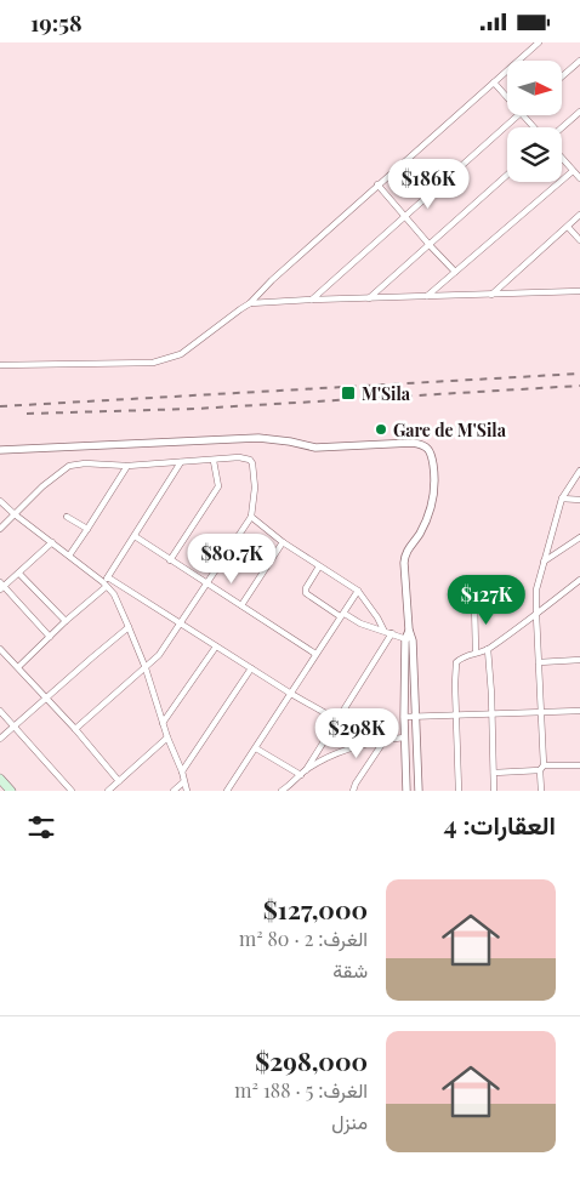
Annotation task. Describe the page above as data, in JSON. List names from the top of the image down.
{
  "places": {
    "transit": ["M'Sila"],
    "other": ["Gare de M'Sila"]
  },
  "north": "right",
  "page": {
    "status": "19:58",
    "price": [
      "$186K",
      "$80.7K",
      "$127K",
      "$298K"
    ],
    "heading": "العقارات: 4",
    "list": [
      {
        "name": "$127,000",
        "note": "الغرف: 2 · 80 m² · شقة"
      },
      {
        "name": "$298,000",
        "note": "الغرف: 5 · 188 m² · منزل"
      }
    ]
  }
}
